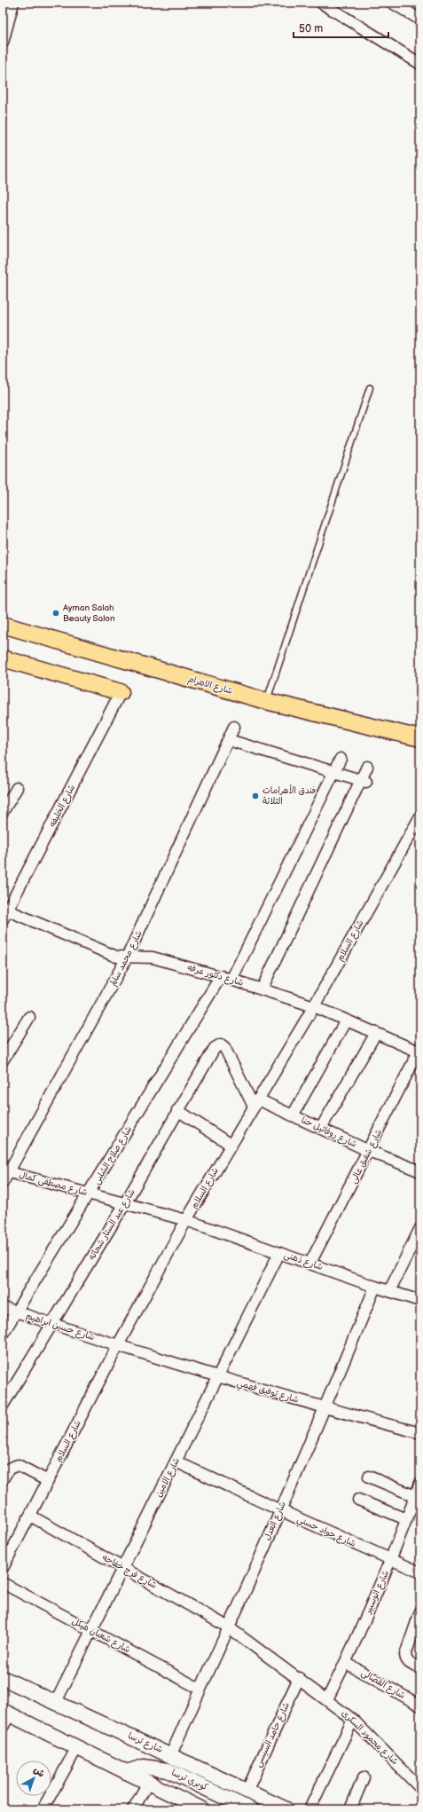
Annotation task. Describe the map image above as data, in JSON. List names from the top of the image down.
{
  "streets": {
    "main road": ["شارع الاهرام", "شارع ترسا", "كوبري ترسا"],
    "street": [
      "شارع الخليفه",
      "شارع السلام",
      "شارع محمد سالم",
      "شارع دكتور عرفه",
      "شارع روفائيل حنا",
      "شارع صلاح الشلبى",
      "شارع شفيق غالى",
      "شارع مصطفى كمال",
      "شارع عبد الستار شحاته",
      "شارع ذهنى",
      "شارع حسين ابراهيم",
      "شارع توفيق فهمي",
      "شارع الامين",
      "شارع العدل",
      "شارع جواد حسني",
      "شارع فرج خفاجه",
      "شارع اتوسبير",
      "شارع شعبان هيكل",
      "شارع القضالى",
      "شارع حامد السيسى",
      "شارع محمود السكرى"
    ]
  },
  "crossings": [
    ["شارع الخليفه", "شارع دكتور عرفه"],
    ["شارع السلام", "شارع دكتور عرفه"],
    ["شارع السلام", "شارع روفائيل حنا"],
    ["شارع السلام", "شارع مصطفى كمال"],
    ["شارع السلام", "شارع عبد الستار شحاته"],
    ["شارع السلام", "شارع ذهنى"],
    ["شارع السلام", "شارع حسين ابراهيم"],
    ["شارع السلام", "شارع توفيق فهمي"],
    ["شارع السلام", "شارع فرج خفاجه"],
    ["شارع محمد سالم", "شارع دكتور عرفه"],
    ["شارع محمد سالم", "شارع مصطفى كمال"],
    ["شارع دكتور عرفه", "شارع صلاح الشلبى"],
    ["شارع دكتور عرفه", "شارع شفيق غالى"],
    ["شارع روفائيل حنا", "شارع شفيق غالى"],
    ["شارع روفائيل حنا", "شارع عبد الستار شحاته"],
    ["شارع صلاح الشلبى", "شارع مصطفى كمال"],
    ["شارع صلاح الشلبى", "شارع حسين ابراهيم"],
    ["شارع شفيق غالى", "شارع ذهنى"],
    ["شارع مصطفى كمال", "شارع عبد الستار شحاته"],
    ["شارع مصطفى كمال", "شارع ذهنى"],
    ["شارع عبد الستار شحاته", "شارع حسين ابراهيم"],
    ["شارع ذهنى", "شارع الامين"],
    ["شارع ذهنى", "شارع العدل"],
    ["شارع حسين ابراهيم", "شارع توفيق فهمي"],
    ["شارع توفيق فهمي", "شارع الامين"],
    ["شارع توفيق فهمي", "شارع العدل"],
    ["شارع الامين", "شارع جواد حسني"],
    ["شارع الامين", "شارع فرج خفاجه"],
    ["شارع الامين", "شارع شعبان هيكل"],
    ["شارع الامين", "شارع ترسا"],
    ["شارع العدل", "شارع جواد حسني"],
    ["شارع العدل", "شارع فرج خفاجه"],
    ["شارع العدل", "شارع شعبان هيكل"],
    ["شارع العدل", "شارع ترسا"],
    ["شارع جواد حسني", "شارع اتوسبير"],
    ["شارع فرج خفاجه", "شارع حامد السيسى"],
    ["شارع فرج خفاجه", "شارع محمود السكرى"],
    ["شارع اتوسبير", "شارع القضالى"],
    ["شارع اتوسبير", "شارع محمود السكرى"],
    ["شارع حامد السيسى", "شارع محمود السكرى"],
    ["شارع حامد السيسى", "شارع ترسا"]
  ],
  "places": ["Ayman Salah Beauty Salon", "فندق الأهرامات الثلاثة"],
  "scale_bar": "50 m",
  "north": "top right"
}
